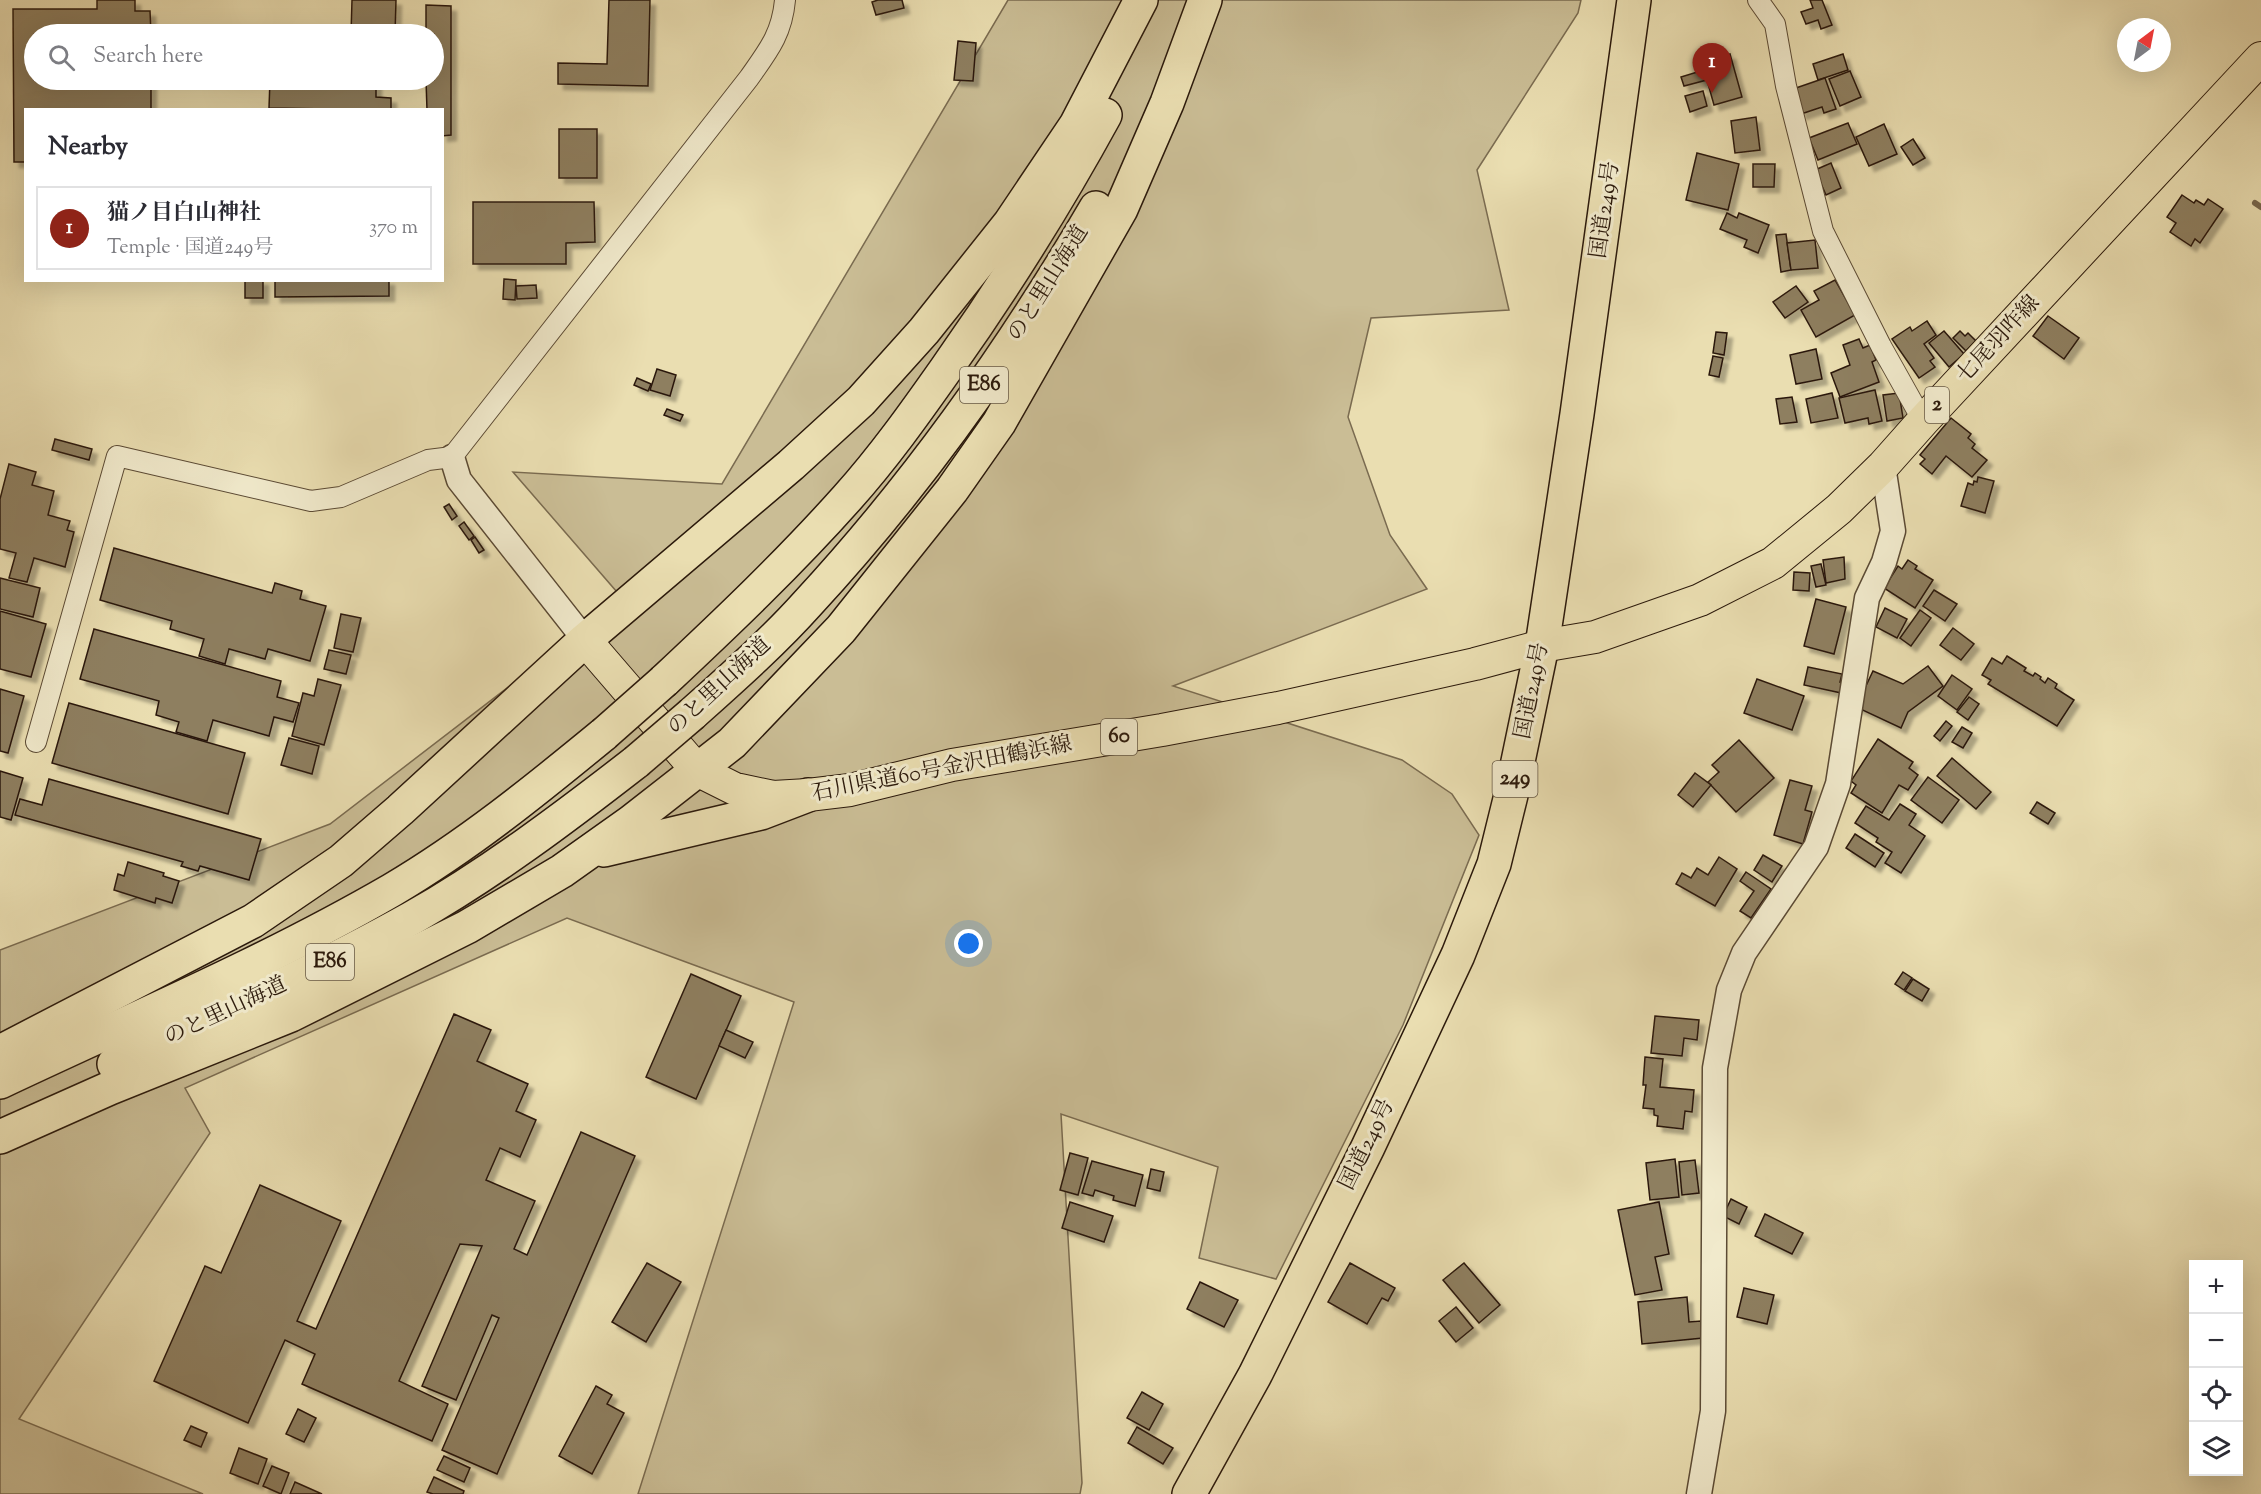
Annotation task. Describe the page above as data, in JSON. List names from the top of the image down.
{
  "streets": {
    "highway": [
      "国道249号",
      "のと里山海道",
      "E86",
      "249"
    ],
    "main road": [
      "七尾羽咋線",
      "2",
      "60",
      "石川県道60号金沢田鶴浜線"
    ]
  },
  "crossings": [
    ["国道249号", "七尾羽咋線"],
    ["国道249号", "石川県道60号金沢田鶴浜線"],
    ["七尾羽咋線", "石川県道60号金沢田鶴浜線"],
    ["60", "石川県道60号金沢田鶴浜線"]
  ],
  "north": "top right",
  "page": {
    "search": "Search here",
    "pins": "1",
    "heading": "Nearby",
    "list": [
      {
        "mark": "1",
        "name": "猫ノ目白山神社",
        "note": "Temple · 国道249号",
        "value": "370 m"
      }
    ],
    "map_buttons": ["+", "−"]
  }
}
